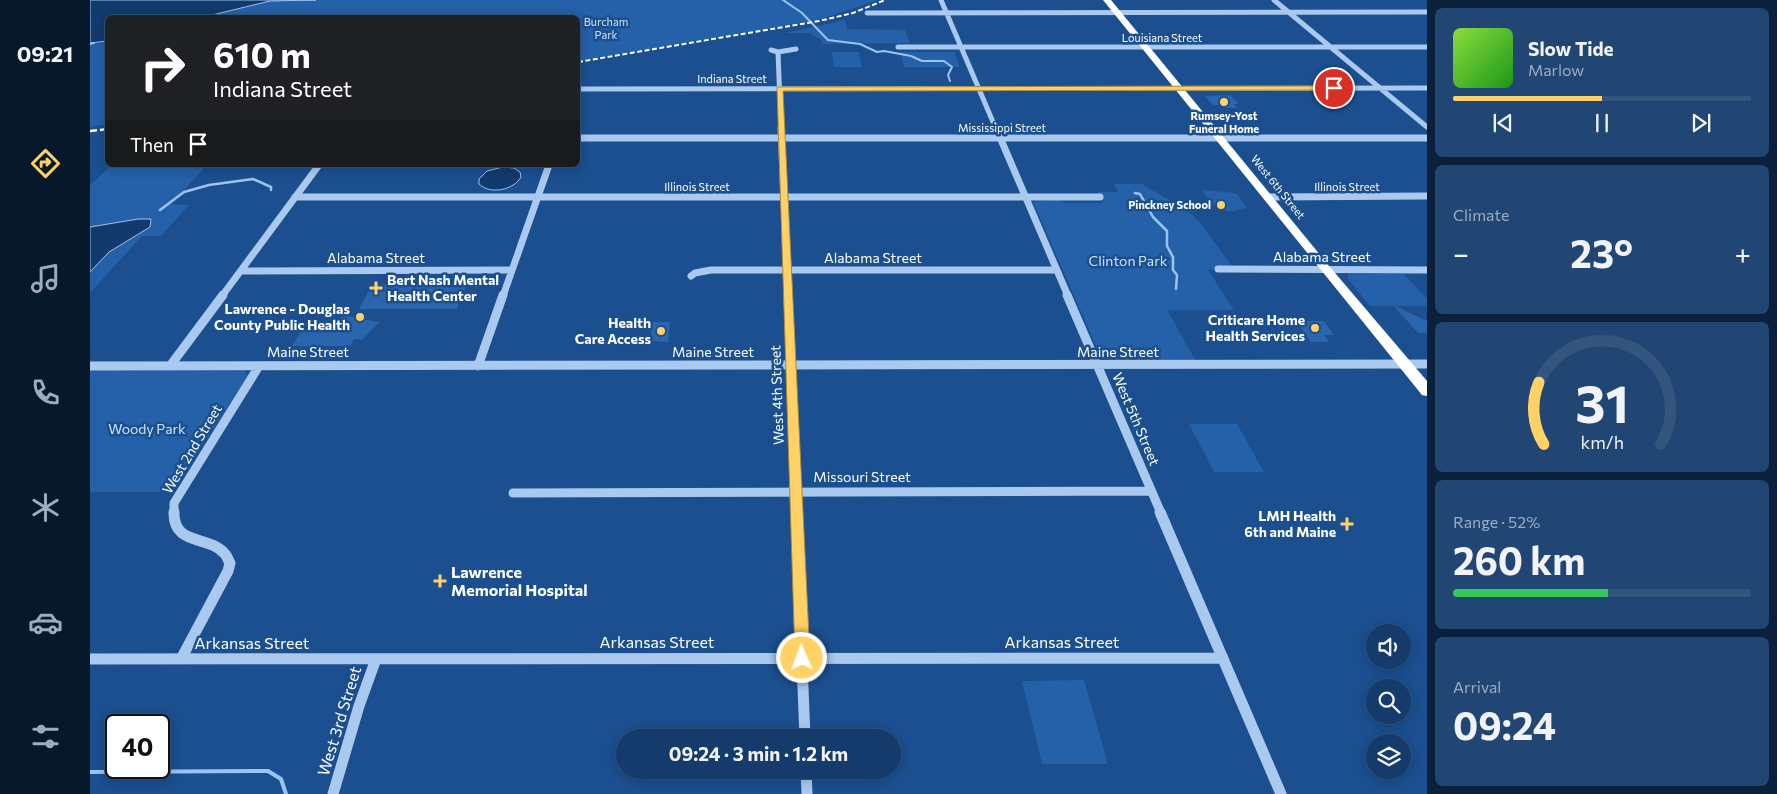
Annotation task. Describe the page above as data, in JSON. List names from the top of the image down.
{
  "streets": {
    "highway": ["West 6th Street"],
    "street": [
      "Louisiana Street",
      "Indiana Street",
      "Mississippi Street",
      "Illinois Street",
      "Alabama Street",
      "Maine Street",
      "West 4th Street",
      "West 5th Street",
      "West 2nd Street",
      "Missouri Street",
      "Arkansas Street",
      "West 3rd Street"
    ]
  },
  "crossings": [
    ["Louisiana Street", "West 6th Street"],
    ["Louisiana Street", "West 5th Street"],
    ["Indiana Street", "West 6th Street"],
    ["Indiana Street", "West 4th Street"],
    ["Indiana Street", "West 5th Street"],
    ["Mississippi Street", "West 6th Street"],
    ["Mississippi Street", "West 4th Street"],
    ["Mississippi Street", "West 5th Street"],
    ["Illinois Street", "West 6th Street"],
    ["Illinois Street", "West 4th Street"],
    ["Illinois Street", "West 5th Street"],
    ["West 6th Street", "Alabama Street"],
    ["West 6th Street", "Maine Street"],
    ["Alabama Street", "West 4th Street"],
    ["Alabama Street", "West 5th Street"],
    ["Maine Street", "West 4th Street"],
    ["Maine Street", "West 5th Street"],
    ["Maine Street", "West 2nd Street"],
    ["West 4th Street", "Missouri Street"],
    ["West 4th Street", "Arkansas Street"],
    ["West 5th Street", "Missouri Street"],
    ["West 5th Street", "Arkansas Street"],
    ["West 2nd Street", "Arkansas Street"],
    ["Arkansas Street", "West 3rd Street"]
  ],
  "parks": ["Burcham Park", "Clinton Park", "Woody Park"],
  "places": {
    "other": [
      "Rumsey-Yost Funeral Home",
      "Pinckney School",
      "Lawrence - Douglas County Public Health",
      "Criticare Home Health Services",
      "Health Care Access"
    ],
    "health": ["Bert Nash Mental Health Center", "LMH Health 6th and Maine", "Lawrence Memorial Hospital"]
  },
  "page": {
    "tabs": "09:21",
    "turn": ["610 m", "Indiana Street"],
    "song": ["Slow Tide", "Marlow"],
    "then": "Then",
    "tile": [
      "Climate",
      ["Range · 52%", "260 km"],
      ["Arrival", "09:24"]
    ],
    "heat": ["−", "23°", "+"],
    "limit": "40",
    "trip": "09:24 · 3 min · 1.2 km",
    "gauge": ["31", "km/h"]
  }
}
